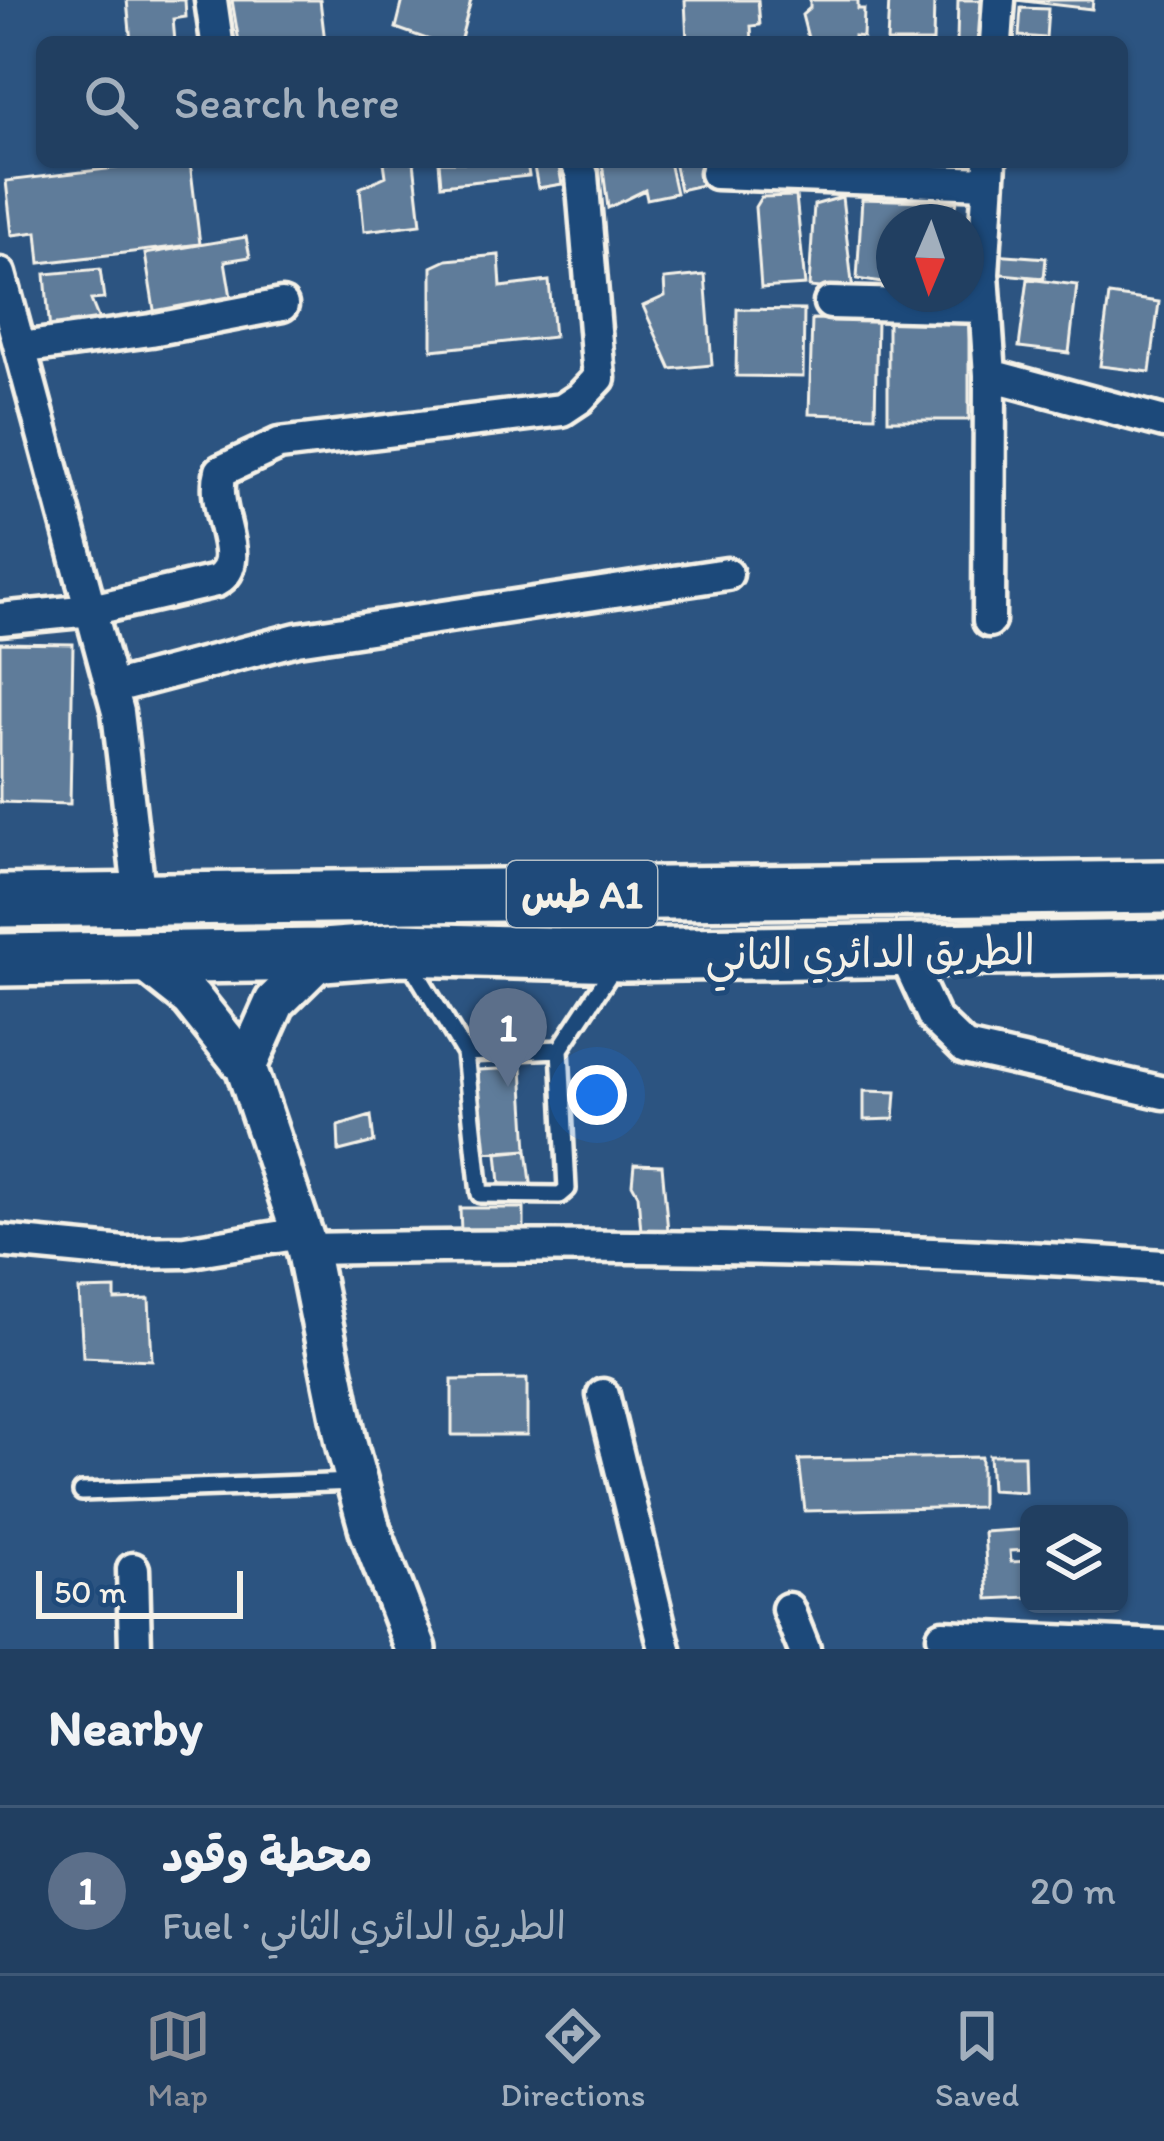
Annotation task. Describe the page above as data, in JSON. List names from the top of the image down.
{
  "streets": {
    "highway": ["طس A1", "الطريق الدائري الثاني"]
  },
  "scale_bar": "50 m",
  "north": "bottom",
  "page": {
    "search": "Search here",
    "pins": "1",
    "scale": "50 m",
    "heading": "Nearby",
    "list": [
      {
        "mark": "1",
        "name": "محطة وقود",
        "note": "Fuel · الطريق الدائري الثاني",
        "value": "20 m"
      }
    ],
    "nav": ["Map", "Directions", "Saved"]
  }
}
